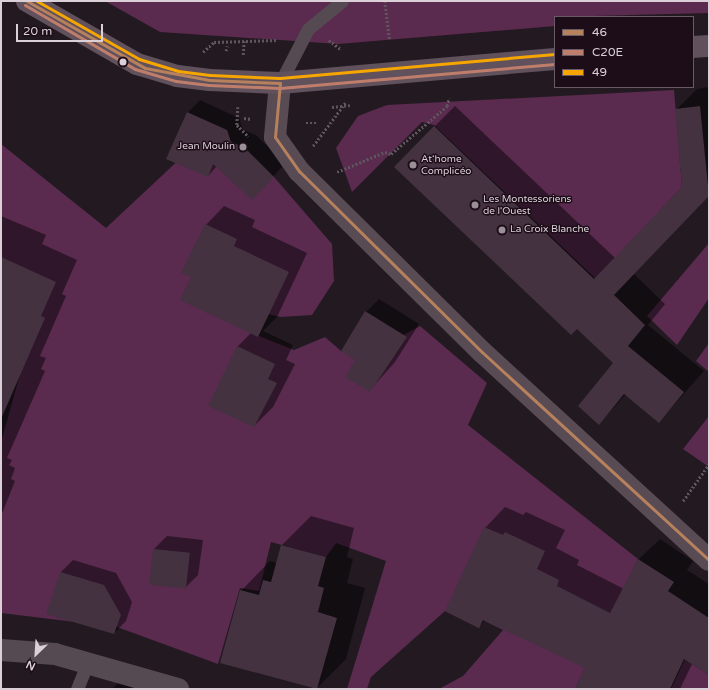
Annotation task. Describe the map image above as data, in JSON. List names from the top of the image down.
{
  "places": [
    "Jean Moulin",
    "At‘home Complicéo",
    "Les Montessoriens de l'Ouest",
    "La Croix Blanche"
  ],
  "lines": ["transit line 46", "transit line 49", "transit line C20E"],
  "legend": ["46", "C20E", "49"],
  "scale_bar": "20 m",
  "north": "bottom left"
}
